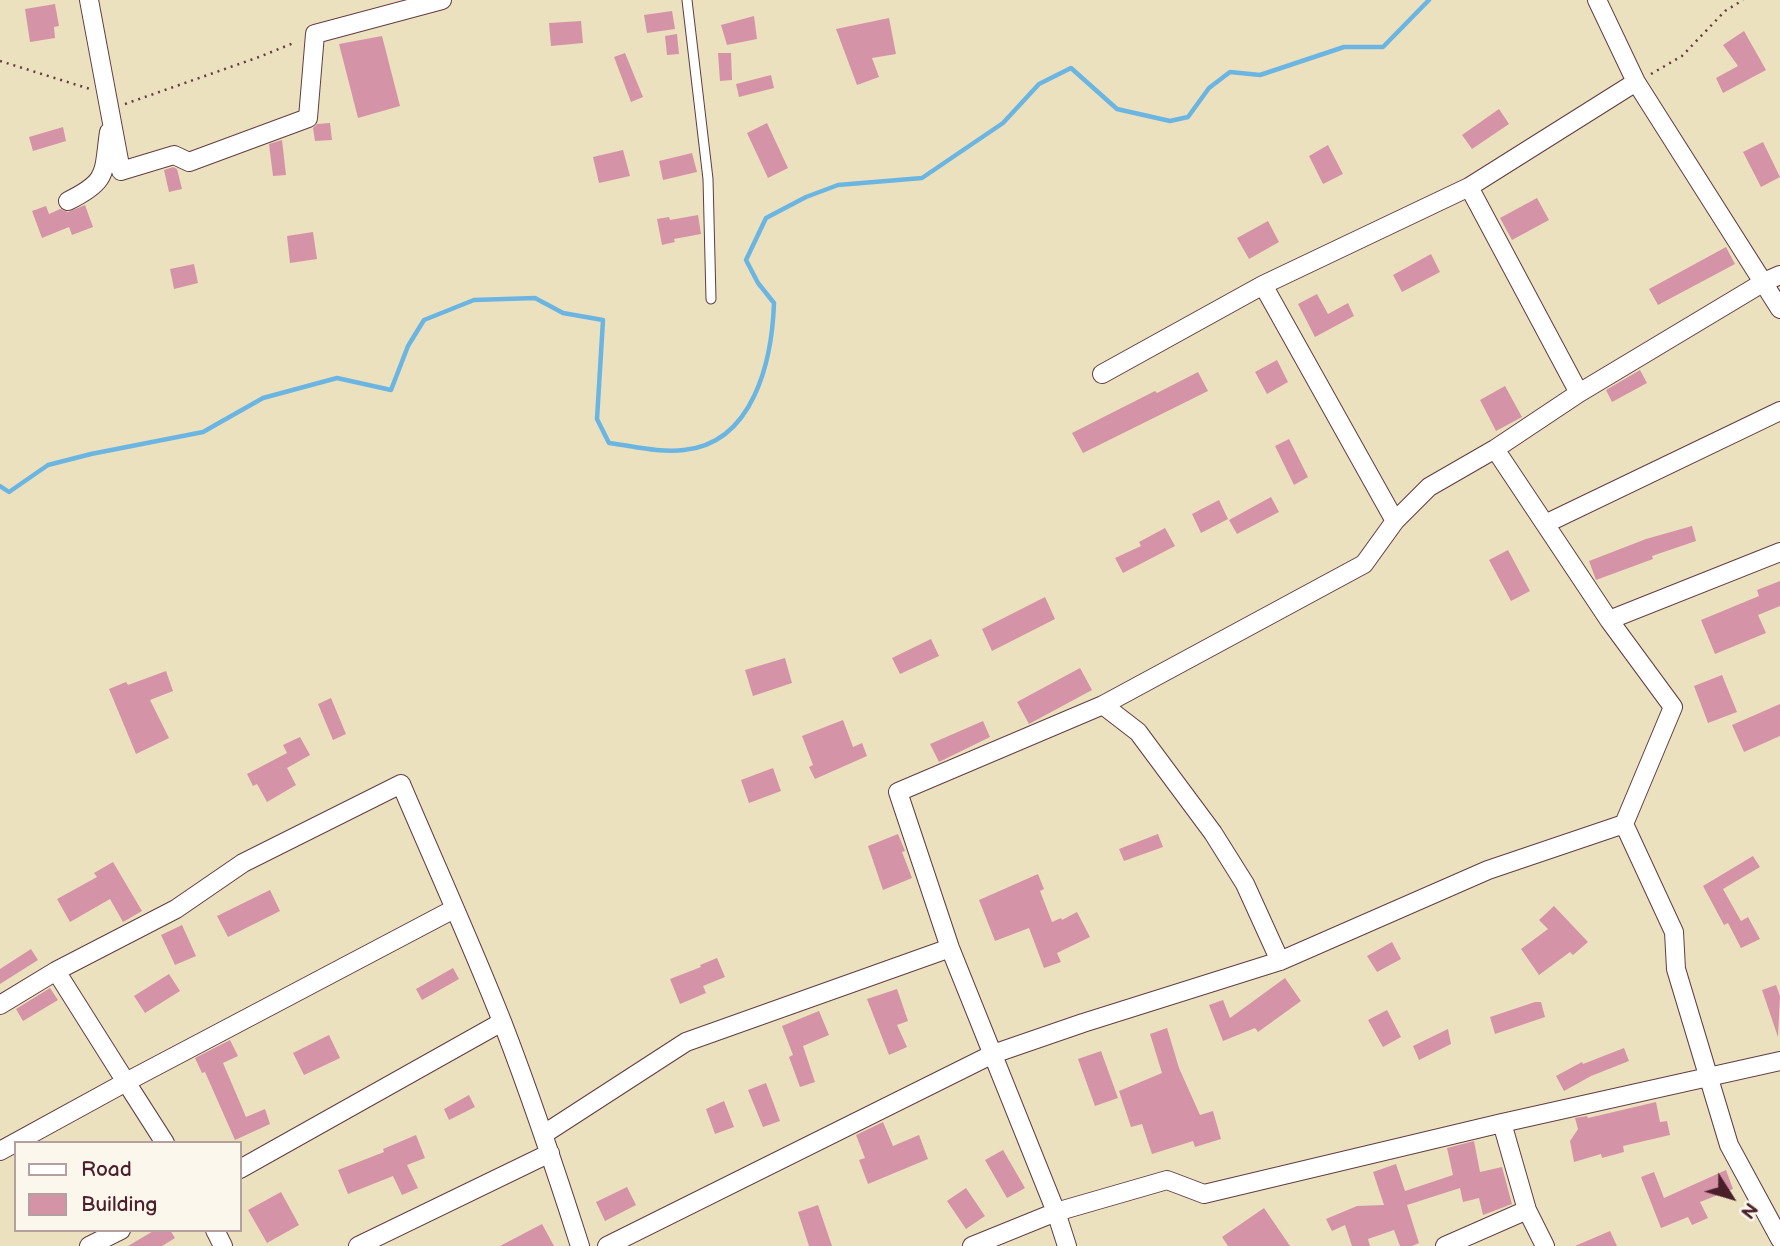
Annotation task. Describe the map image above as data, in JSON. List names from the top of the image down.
{
  "legend": ["Road", "Building"],
  "north": "bottom right"
}
